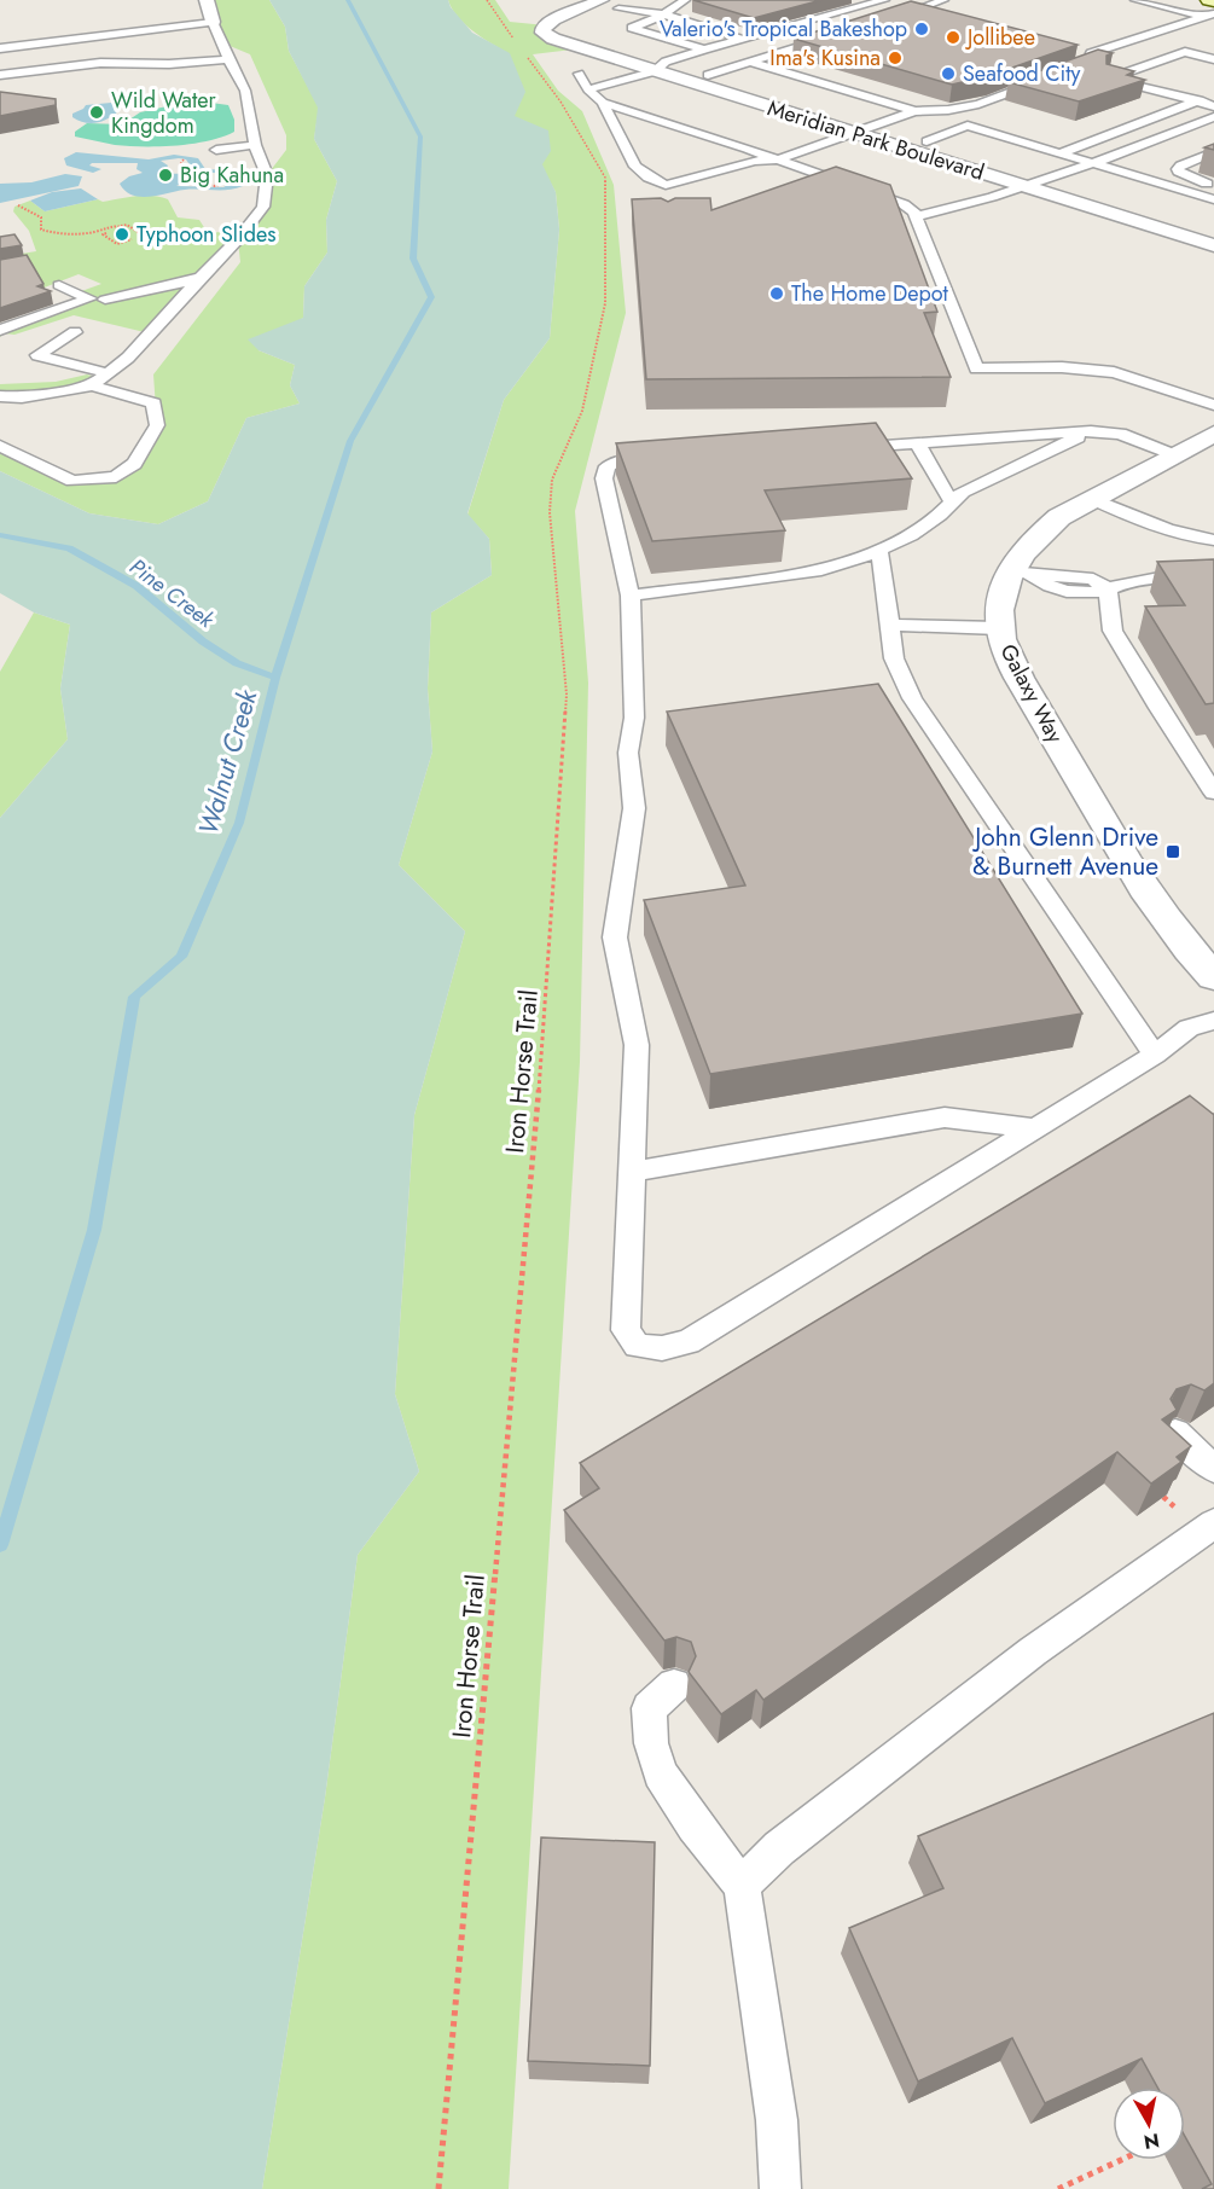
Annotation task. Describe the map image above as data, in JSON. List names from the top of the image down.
{
  "streets": {
    "street": ["Meridian Park Boulevard", "Galaxy Way"],
    "path": ["Iron Horse Trail"]
  },
  "water": ["Pine Creek", "Walnut Creek"],
  "places": {
    "other": [
      "Valerio's Tropical Bakeshop",
      "Jollibee",
      "Ima's Kusina",
      "Seafood City",
      "Wild Water Kingdom",
      "Big Kahuna",
      "Typhoon Slides",
      "The Home Depot"
    ],
    "transit": ["John Glenn Drive & Burnett Avenue"]
  },
  "north": "bottom"
}
